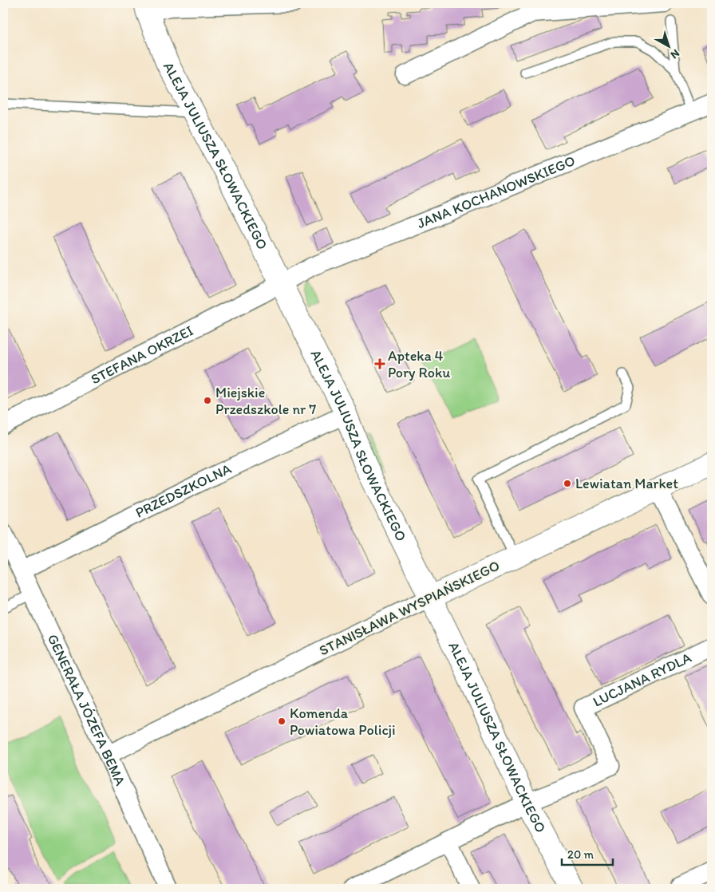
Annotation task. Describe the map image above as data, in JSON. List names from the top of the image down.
{
  "streets": {
    "street": [
      "ALEJA JULIUSZA SŁOWACKIEGO",
      "JANA KOCHANOWSKIEGO",
      "STEFANA OKRZEI",
      "PRZEDSZKOLNA",
      "STANISŁAWA WYSPIAŃSKIEGO",
      "LUCJANA RYDLA",
      "GENERAŁA JÓZEFA BEMA"
    ]
  },
  "crossings": [
    ["ALEJA JULIUSZA SŁOWACKIEGO", "JANA KOCHANOWSKIEGO"],
    ["ALEJA JULIUSZA SŁOWACKIEGO", "STEFANA OKRZEI"],
    ["ALEJA JULIUSZA SŁOWACKIEGO", "PRZEDSZKOLNA"],
    ["ALEJA JULIUSZA SŁOWACKIEGO", "STANISŁAWA WYSPIAŃSKIEGO"],
    ["ALEJA JULIUSZA SŁOWACKIEGO", "LUCJANA RYDLA"],
    ["JANA KOCHANOWSKIEGO", "STEFANA OKRZEI"],
    ["PRZEDSZKOLNA", "GENERAŁA JÓZEFA BEMA"],
    ["STANISŁAWA WYSPIAŃSKIEGO", "GENERAŁA JÓZEFA BEMA"]
  ],
  "places": {
    "health": ["Apteka 4 Pory Roku"],
    "other": ["Miejskie Przedszkole nr 7", "Lewiatan Market", "Komenda Powiatowa Policji"]
  },
  "scale_bar": "20 m",
  "north": "bottom right"
}
